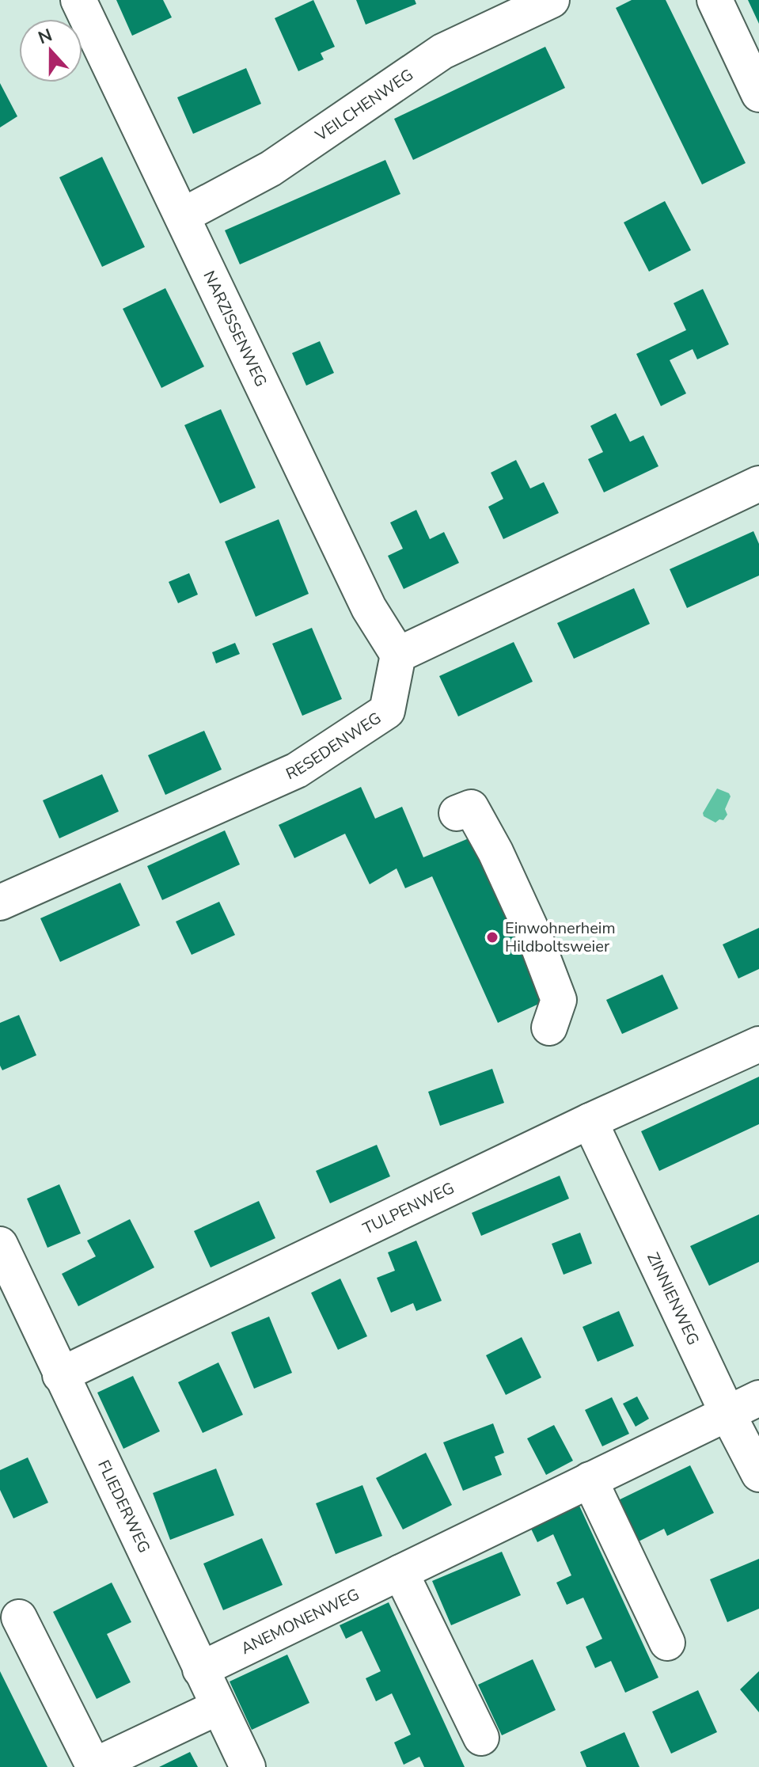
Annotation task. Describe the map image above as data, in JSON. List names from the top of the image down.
{
  "streets": {
    "street": [
      "VEILCHENWEG",
      "NARZISSENWEG",
      "RESEDENWEG",
      "TULPENWEG",
      "ZINNIENWEG",
      "FLIEDERWEG",
      "ANEMONENWEG"
    ]
  },
  "crossings": [
    ["VEILCHENWEG", "NARZISSENWEG"],
    ["NARZISSENWEG", "RESEDENWEG"],
    ["TULPENWEG", "ZINNIENWEG"],
    ["TULPENWEG", "FLIEDERWEG"],
    ["ZINNIENWEG", "ANEMONENWEG"],
    ["FLIEDERWEG", "ANEMONENWEG"]
  ],
  "places": ["Einwohnerheim Hildboltsweier"],
  "north": "top"
}
